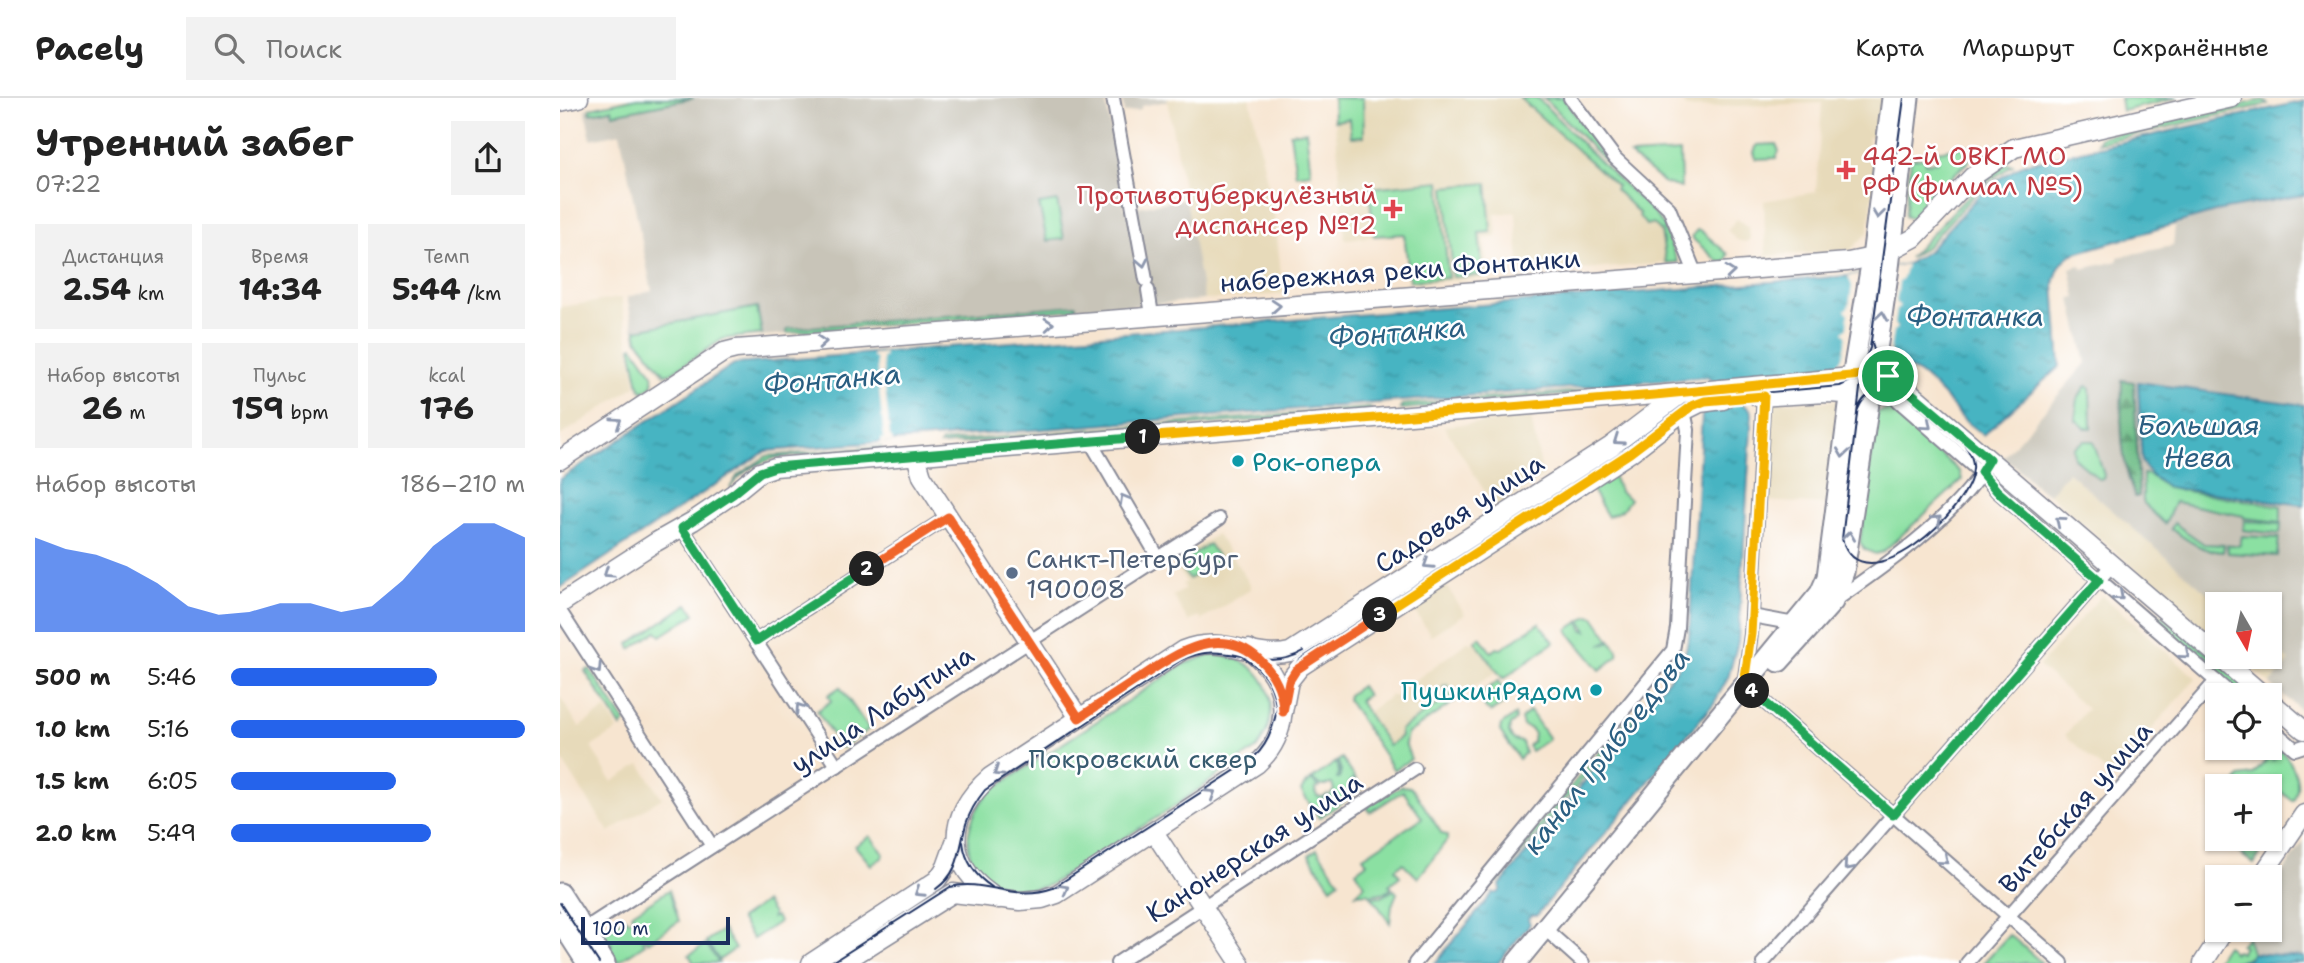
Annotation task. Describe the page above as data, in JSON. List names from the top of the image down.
{
  "streets": {
    "street": [
      "набережная реки Фонтанки",
      "Садовая улица",
      "улица Лабутина",
      "Витебская улица",
      "Канонерская улица"
    ]
  },
  "water": ["Фонтанка", "Большая Нева", "канал Грибоедова"],
  "parks": ["Покровский сквер"],
  "places": {
    "health": ["442-й ОВКГ МО РФ (филиал №5)", "Противотуберкулёзный диспансер №12"],
    "other": ["Рок-опера", "Санкт-Петербург 190008", "ПушкинРядом"]
  },
  "scale_bar": "100 m",
  "north": "bottom",
  "page": {
    "header": "Pacely",
    "search": "Поиск",
    "nav": ["Карта", "Маршрут", "Сохранённые"],
    "heading": ["Утренний забег", "07:22"],
    "stats": [
      ["Дистанция", "2.54 km"],
      ["Время", "14:34"],
      ["Темп", "5:44 /km"],
      ["Набор высоты", "26 m"],
      ["Пульс", "159 bpm"],
      ["kcal", "176"]
    ],
    "pins": [
      "1",
      "2",
      "3",
      "4"
    ],
    "chart": ["Набор высоты", "186–210 m"],
    "map_buttons": ["+", "−"],
    "list": [
      {
        "name": "500 m",
        "note": "5:46"
      },
      {
        "name": "1.0 km",
        "note": "5:16"
      },
      {
        "name": "1.5 km",
        "note": "6:05"
      },
      {
        "name": "2.0 km",
        "note": "5:49"
      }
    ],
    "scale": "100 m"
  }
}
